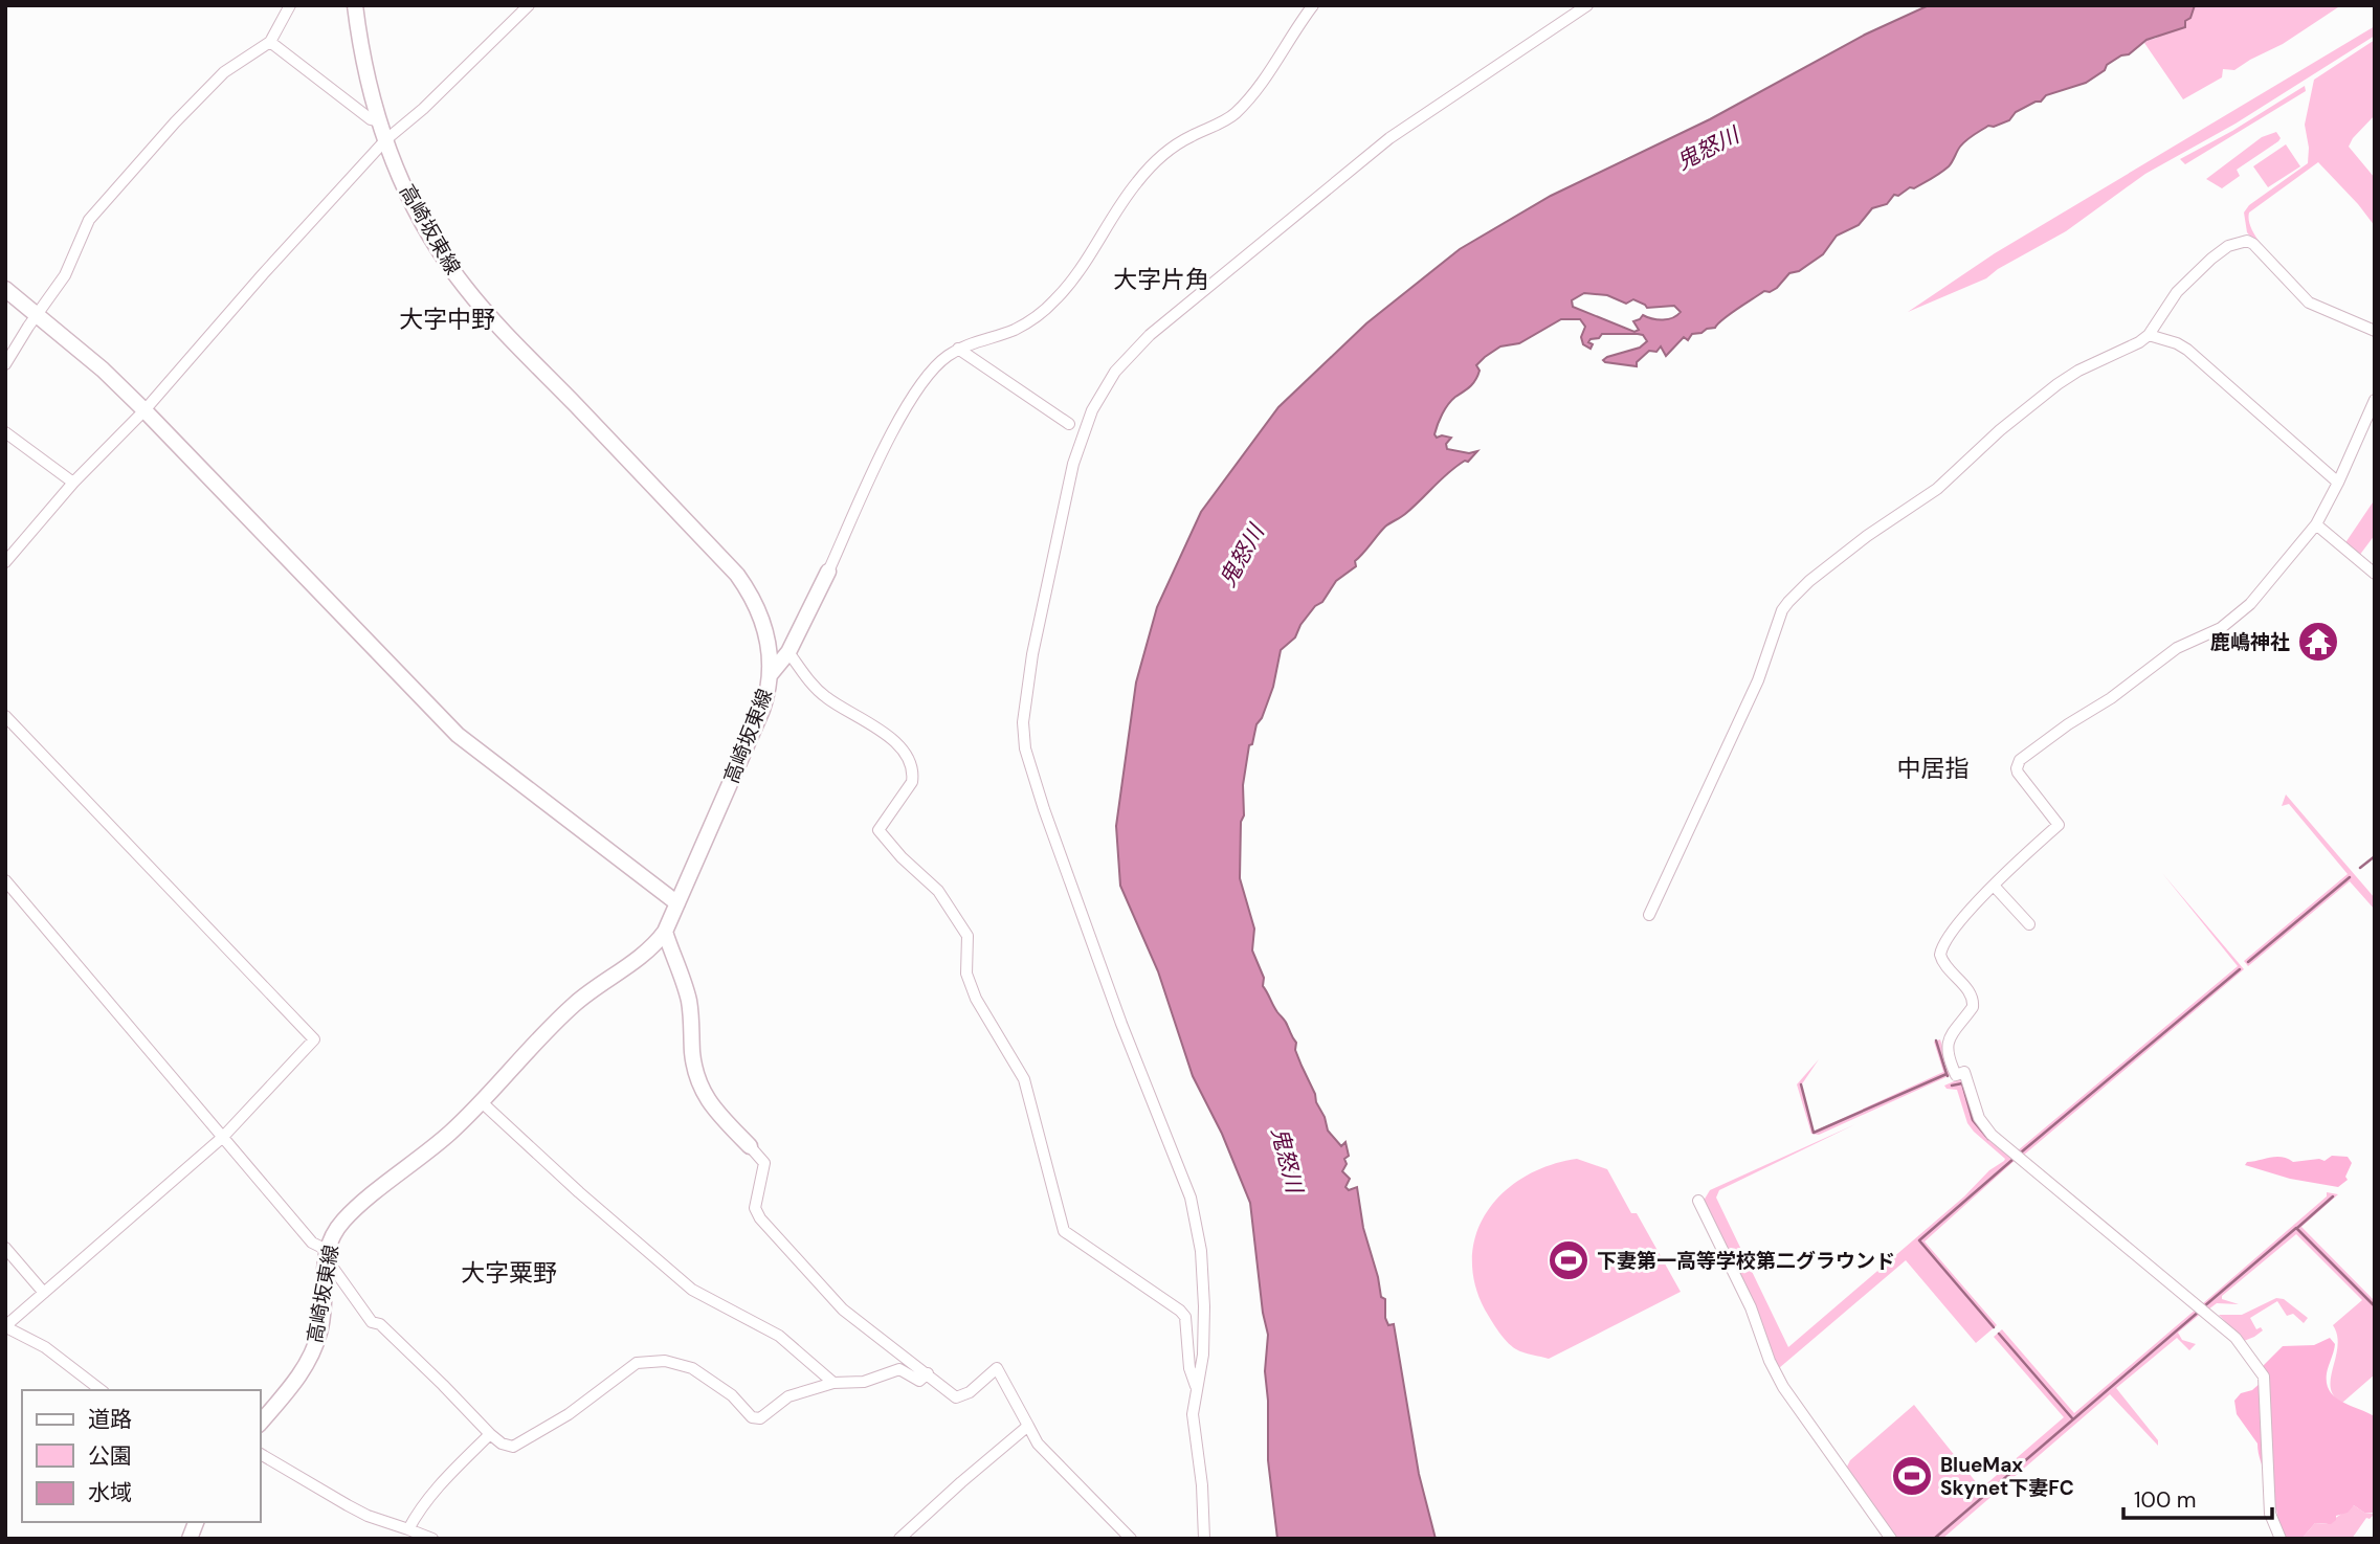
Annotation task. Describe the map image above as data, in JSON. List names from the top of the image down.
{
  "streets": {
    "main road": ["高崎坂東線"]
  },
  "districts": [
    "大字片角",
    "大字中野",
    "中居指",
    "大字粟野"
  ],
  "water": ["鬼怒川"],
  "places": {
    "temple": ["鹿嶋神社"],
    "sports": ["下妻第一高等学校第二グラウンド", "BlueMax Skynet下妻FC"]
  },
  "legend": ["道路", "公園", "水域"],
  "scale_bar": "100 m"
}
